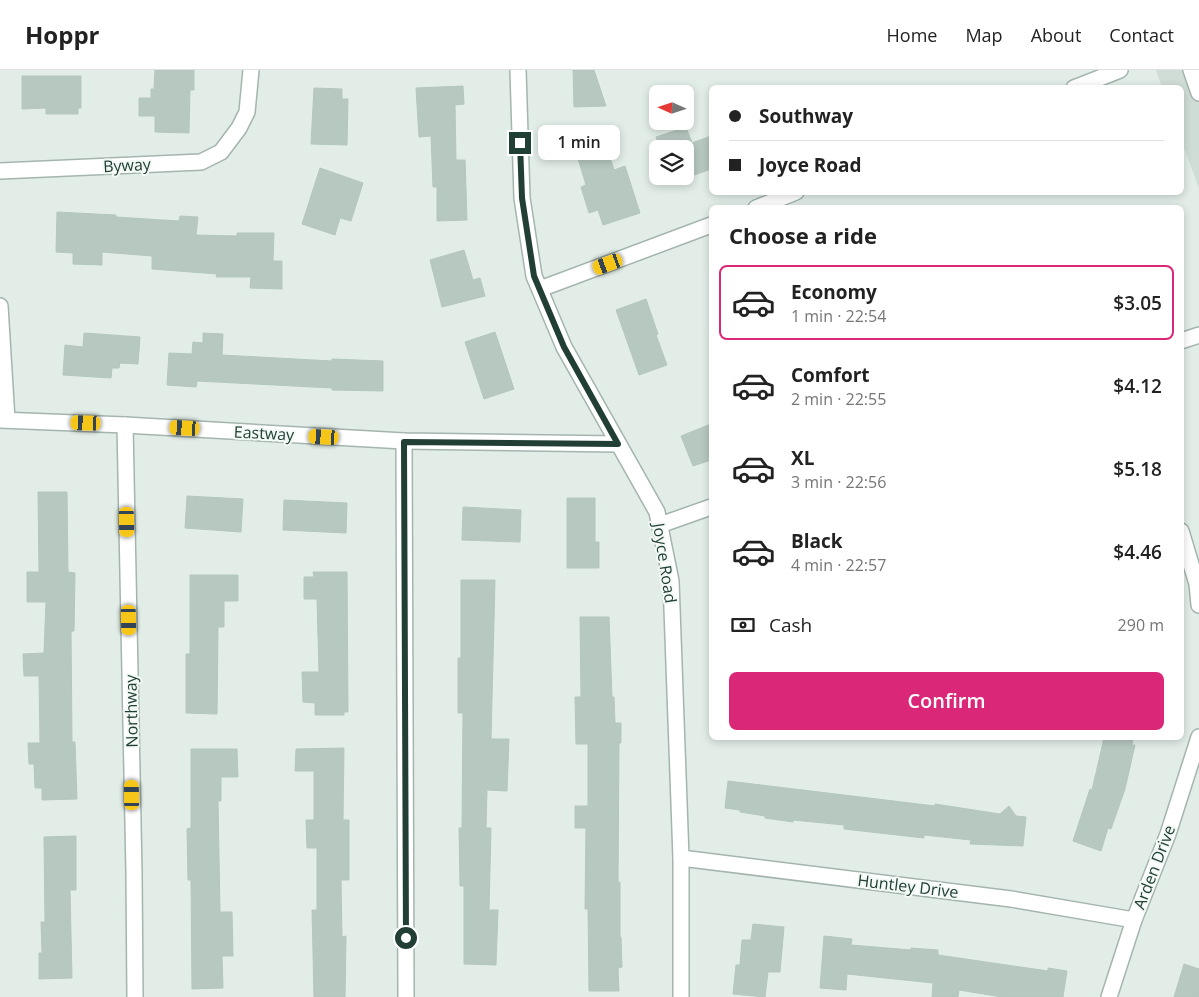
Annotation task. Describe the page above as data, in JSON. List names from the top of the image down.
{
  "streets": {
    "street": [
      "Byway",
      "Eastway",
      "Joyce Road",
      "Northway",
      "Arden Drive",
      "Huntley Drive"
    ]
  },
  "crossings": [
    ["Eastway", "Joyce Road"],
    ["Eastway", "Northway"],
    ["Joyce Road", "Huntley Drive"],
    ["Arden Drive", "Huntley Drive"]
  ],
  "north": "left",
  "page": {
    "header": "Hoppr",
    "nav": [
      "Home",
      "Map",
      "About",
      "Contact"
    ],
    "banner": ["Southway", "Joyce Road"],
    "bubble": "1 min",
    "heading": "Choose a ride",
    "list": [
      {
        "name": "Economy",
        "note": "1 min · 22:54",
        "value": "$3.05"
      },
      {
        "name": "Comfort",
        "note": "2 min · 22:55",
        "value": "$4.12"
      },
      {
        "name": "XL",
        "note": "3 min · 22:56",
        "value": "$5.18"
      },
      {
        "name": "Black",
        "note": "4 min · 22:57",
        "value": "$4.46"
      }
    ],
    "pay": ["Cash", "290 m"],
    "buttons": "Confirm"
  }
}
